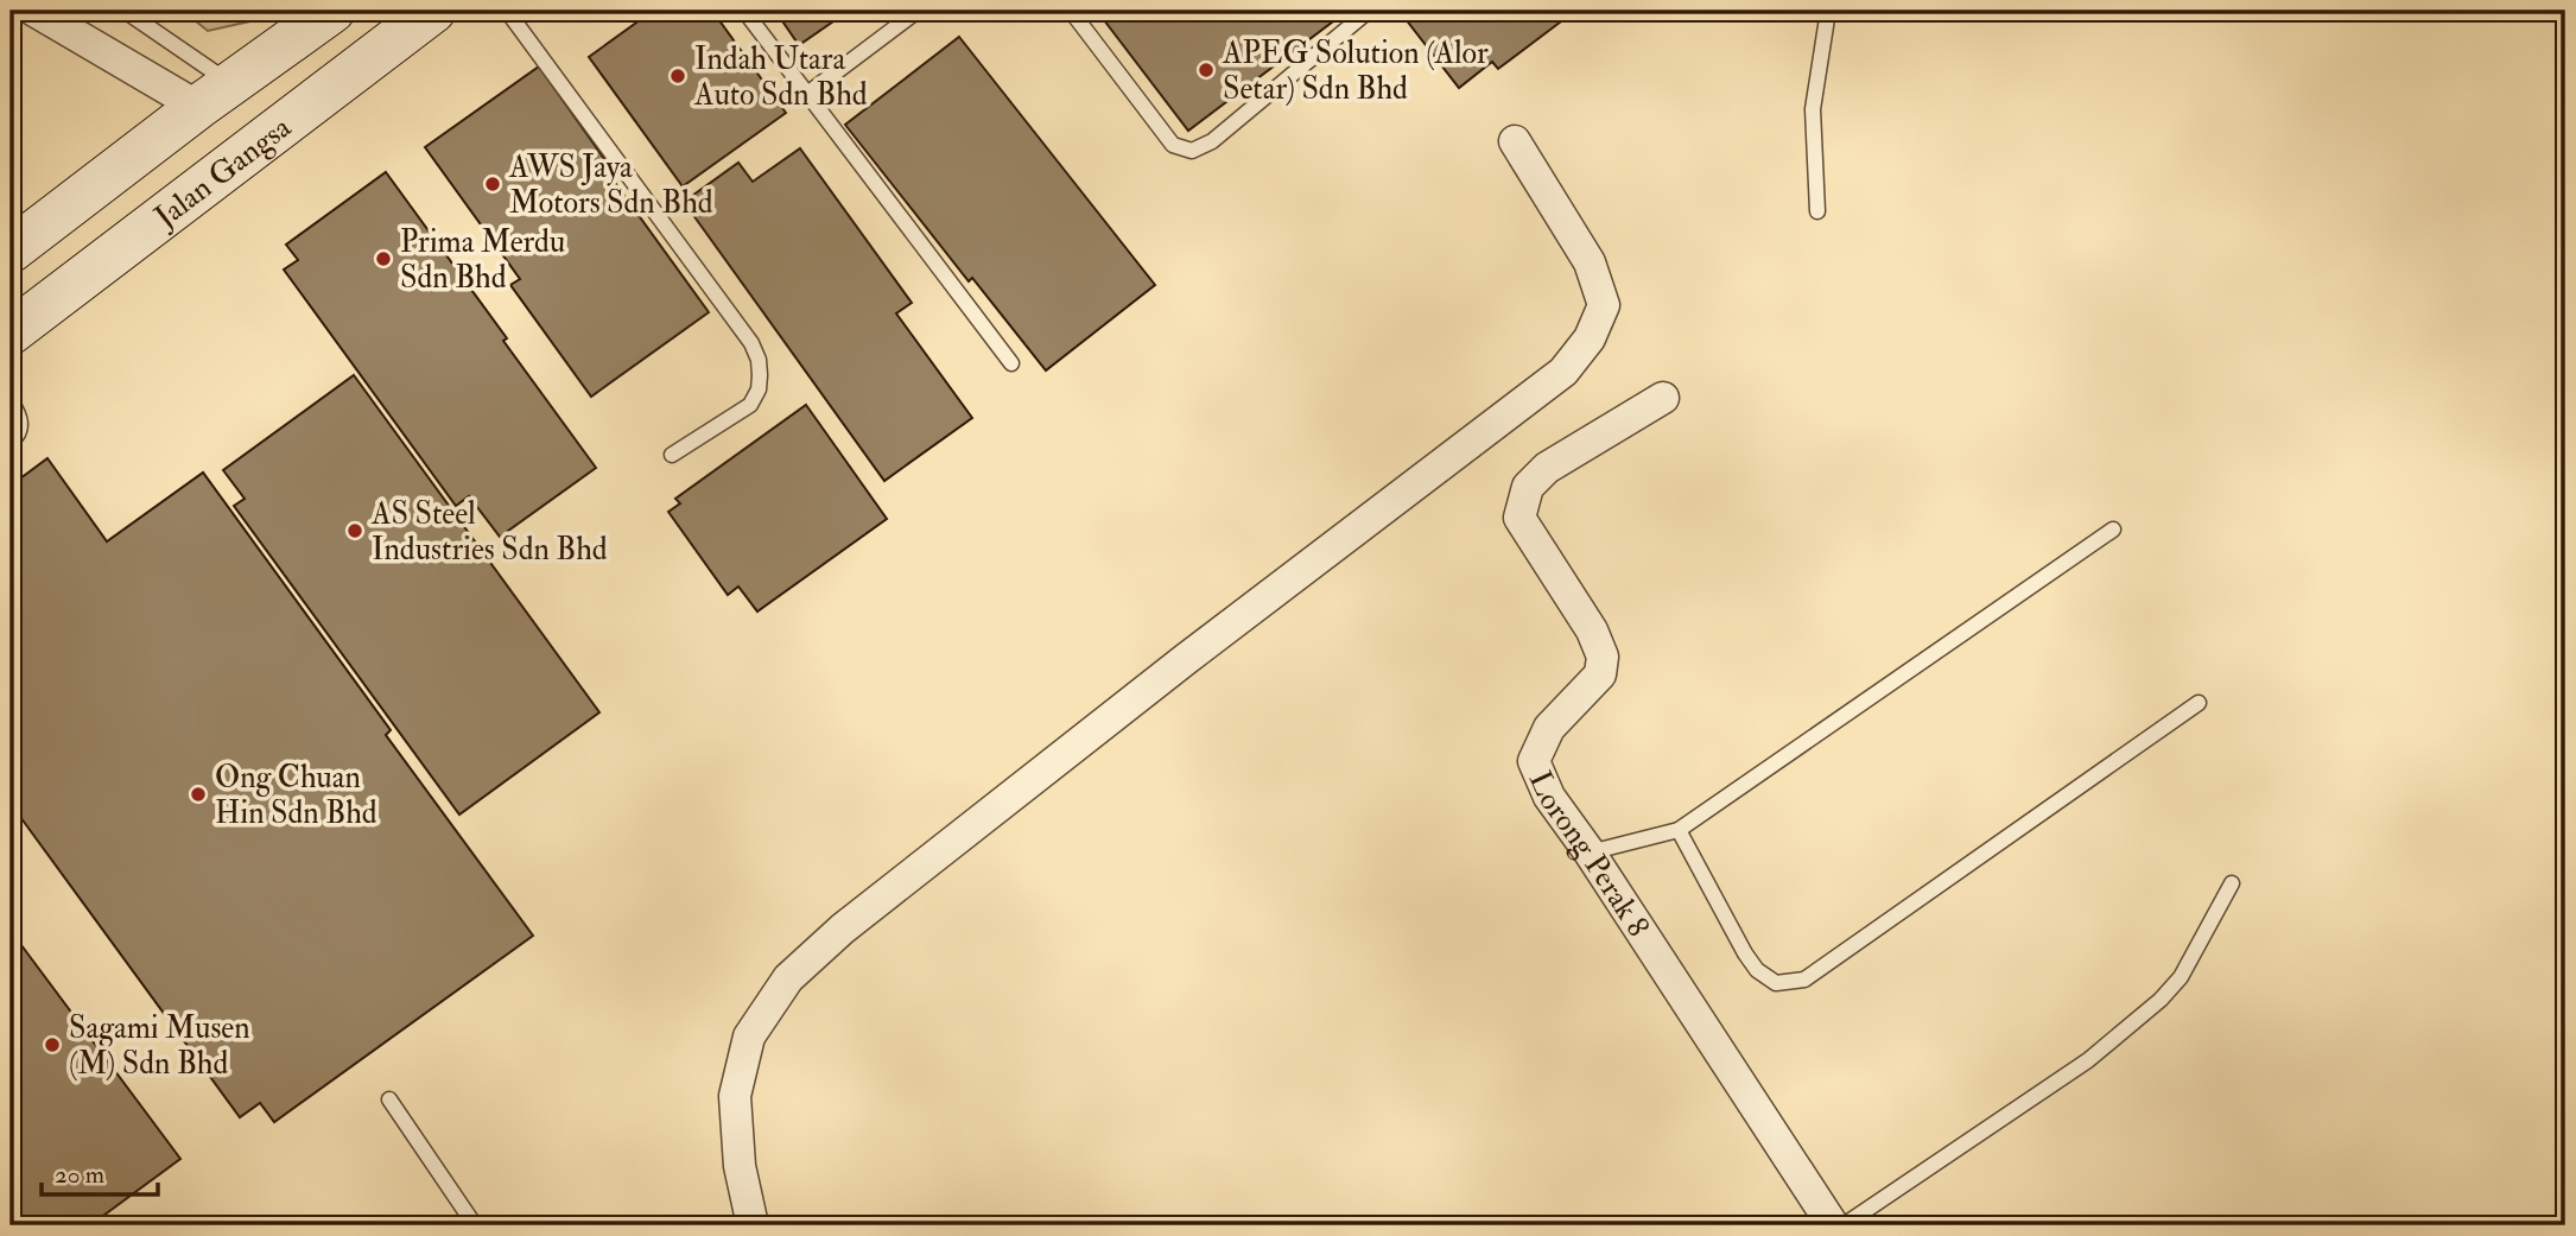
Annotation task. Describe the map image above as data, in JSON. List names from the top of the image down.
{
  "streets": {
    "main road": ["Jalan Gangsa"],
    "street": ["Lorong Perak 8"]
  },
  "places": [
    "APEG Solution (Alor Setar) Sdn Bhd",
    "Indah Utara Auto Sdn Bhd",
    "AWS Jaya Motors Sdn Bhd",
    "Prima Merdu Sdn Bhd",
    "AS Steel Industries Sdn Bhd",
    "Ong Chuan Hin Sdn Bhd",
    "Sagami Musen (M) Sdn Bhd"
  ],
  "scale_bar": "20 m"
}
